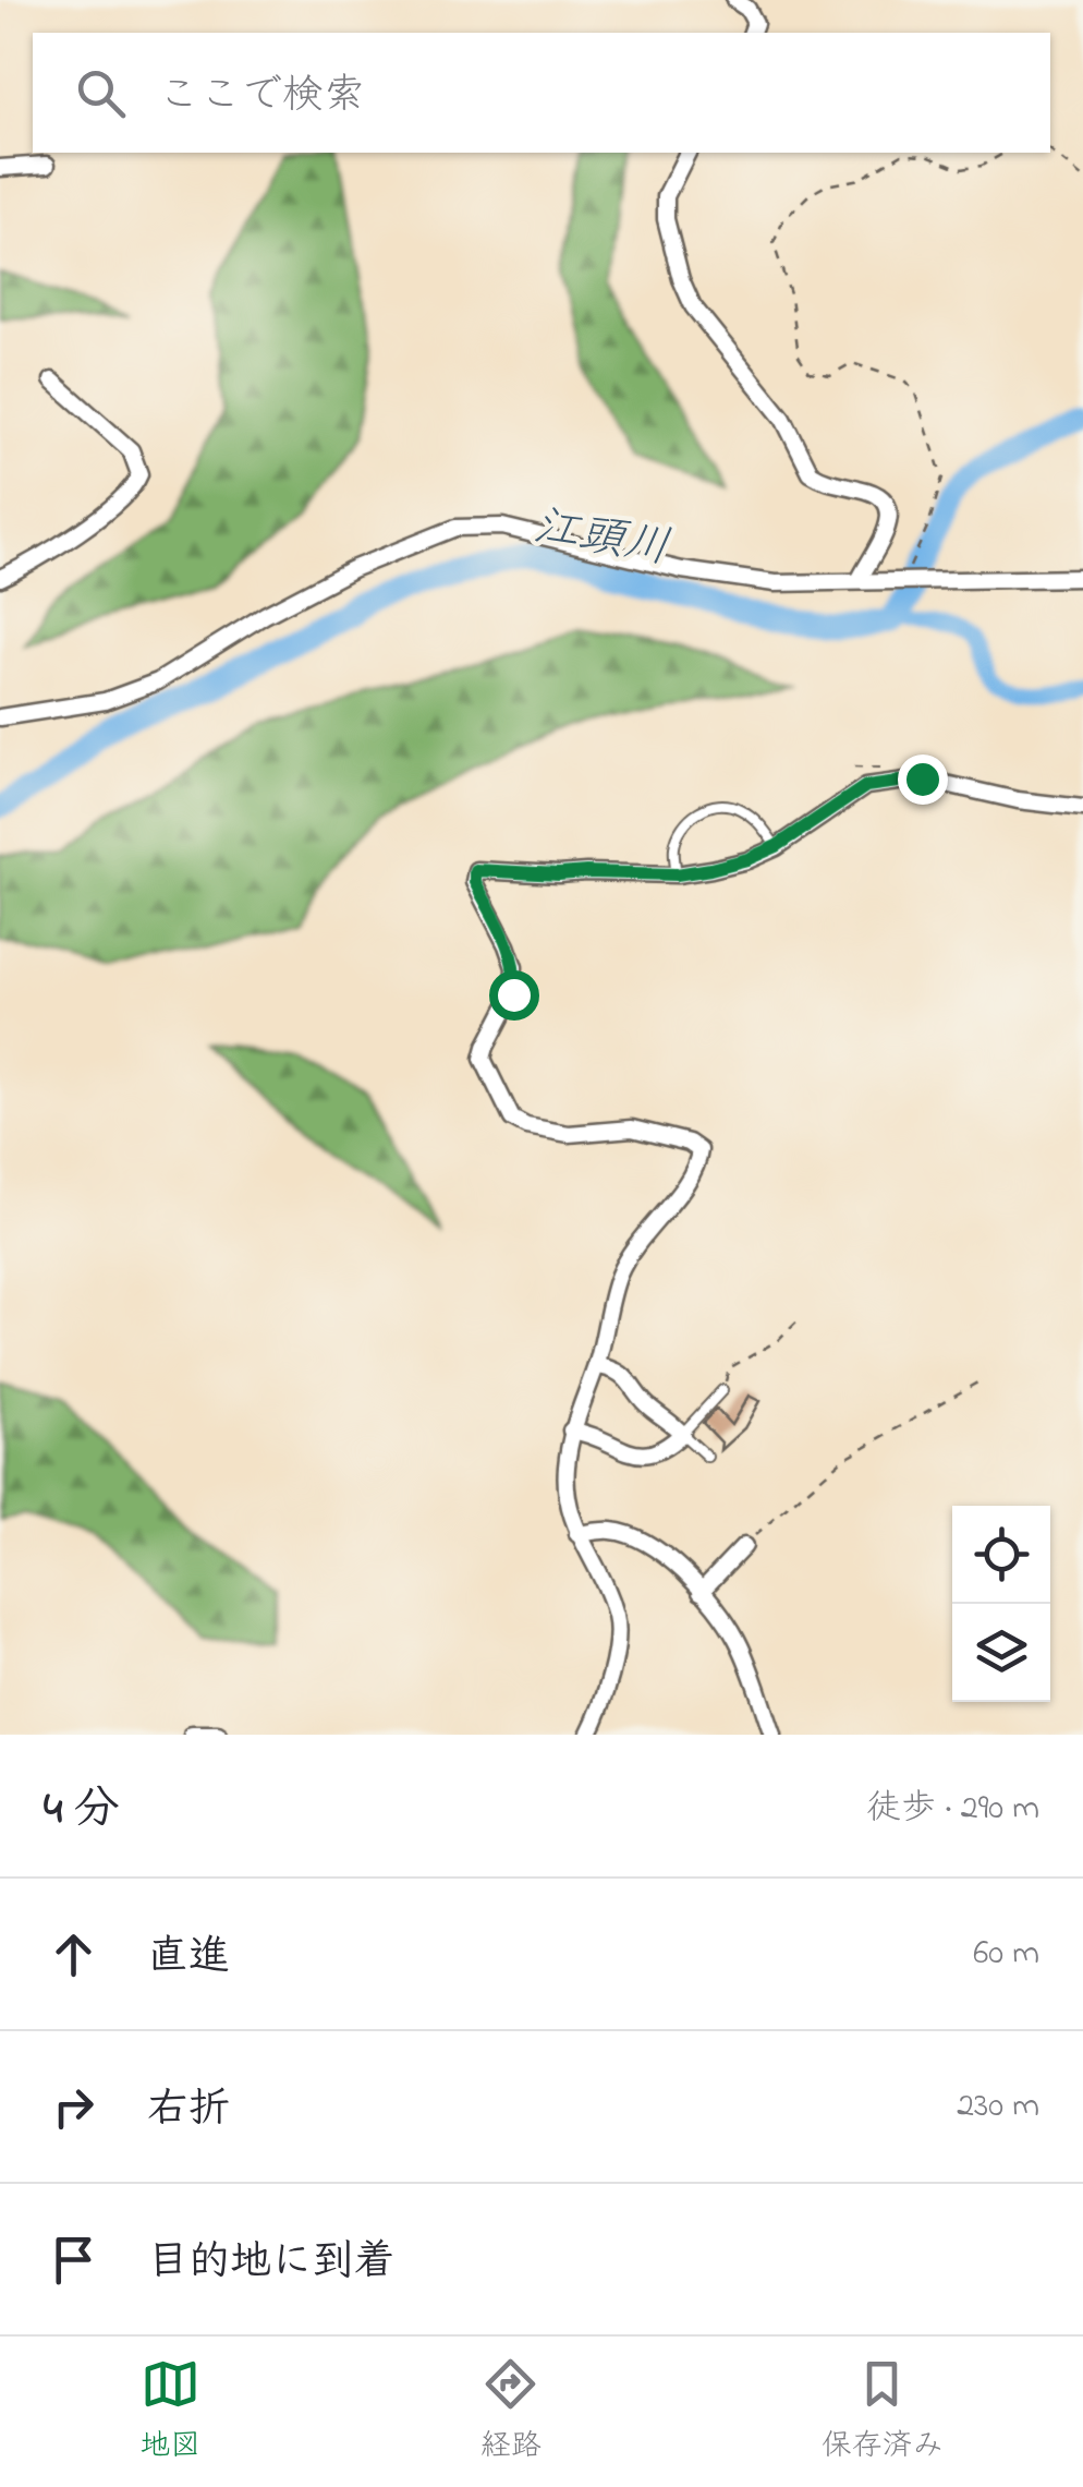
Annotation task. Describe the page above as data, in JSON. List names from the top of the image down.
{
  "water": ["江頭川"],
  "page": {
    "search": "ここで検索",
    "heading": ["4 分", "徒歩 · 290 m"],
    "list": [
      ["直進", "60 m"],
      ["右折", "230 m"],
      "目的地に到着"
    ],
    "nav": ["地図", "経路", "保存済み"]
  }
}
